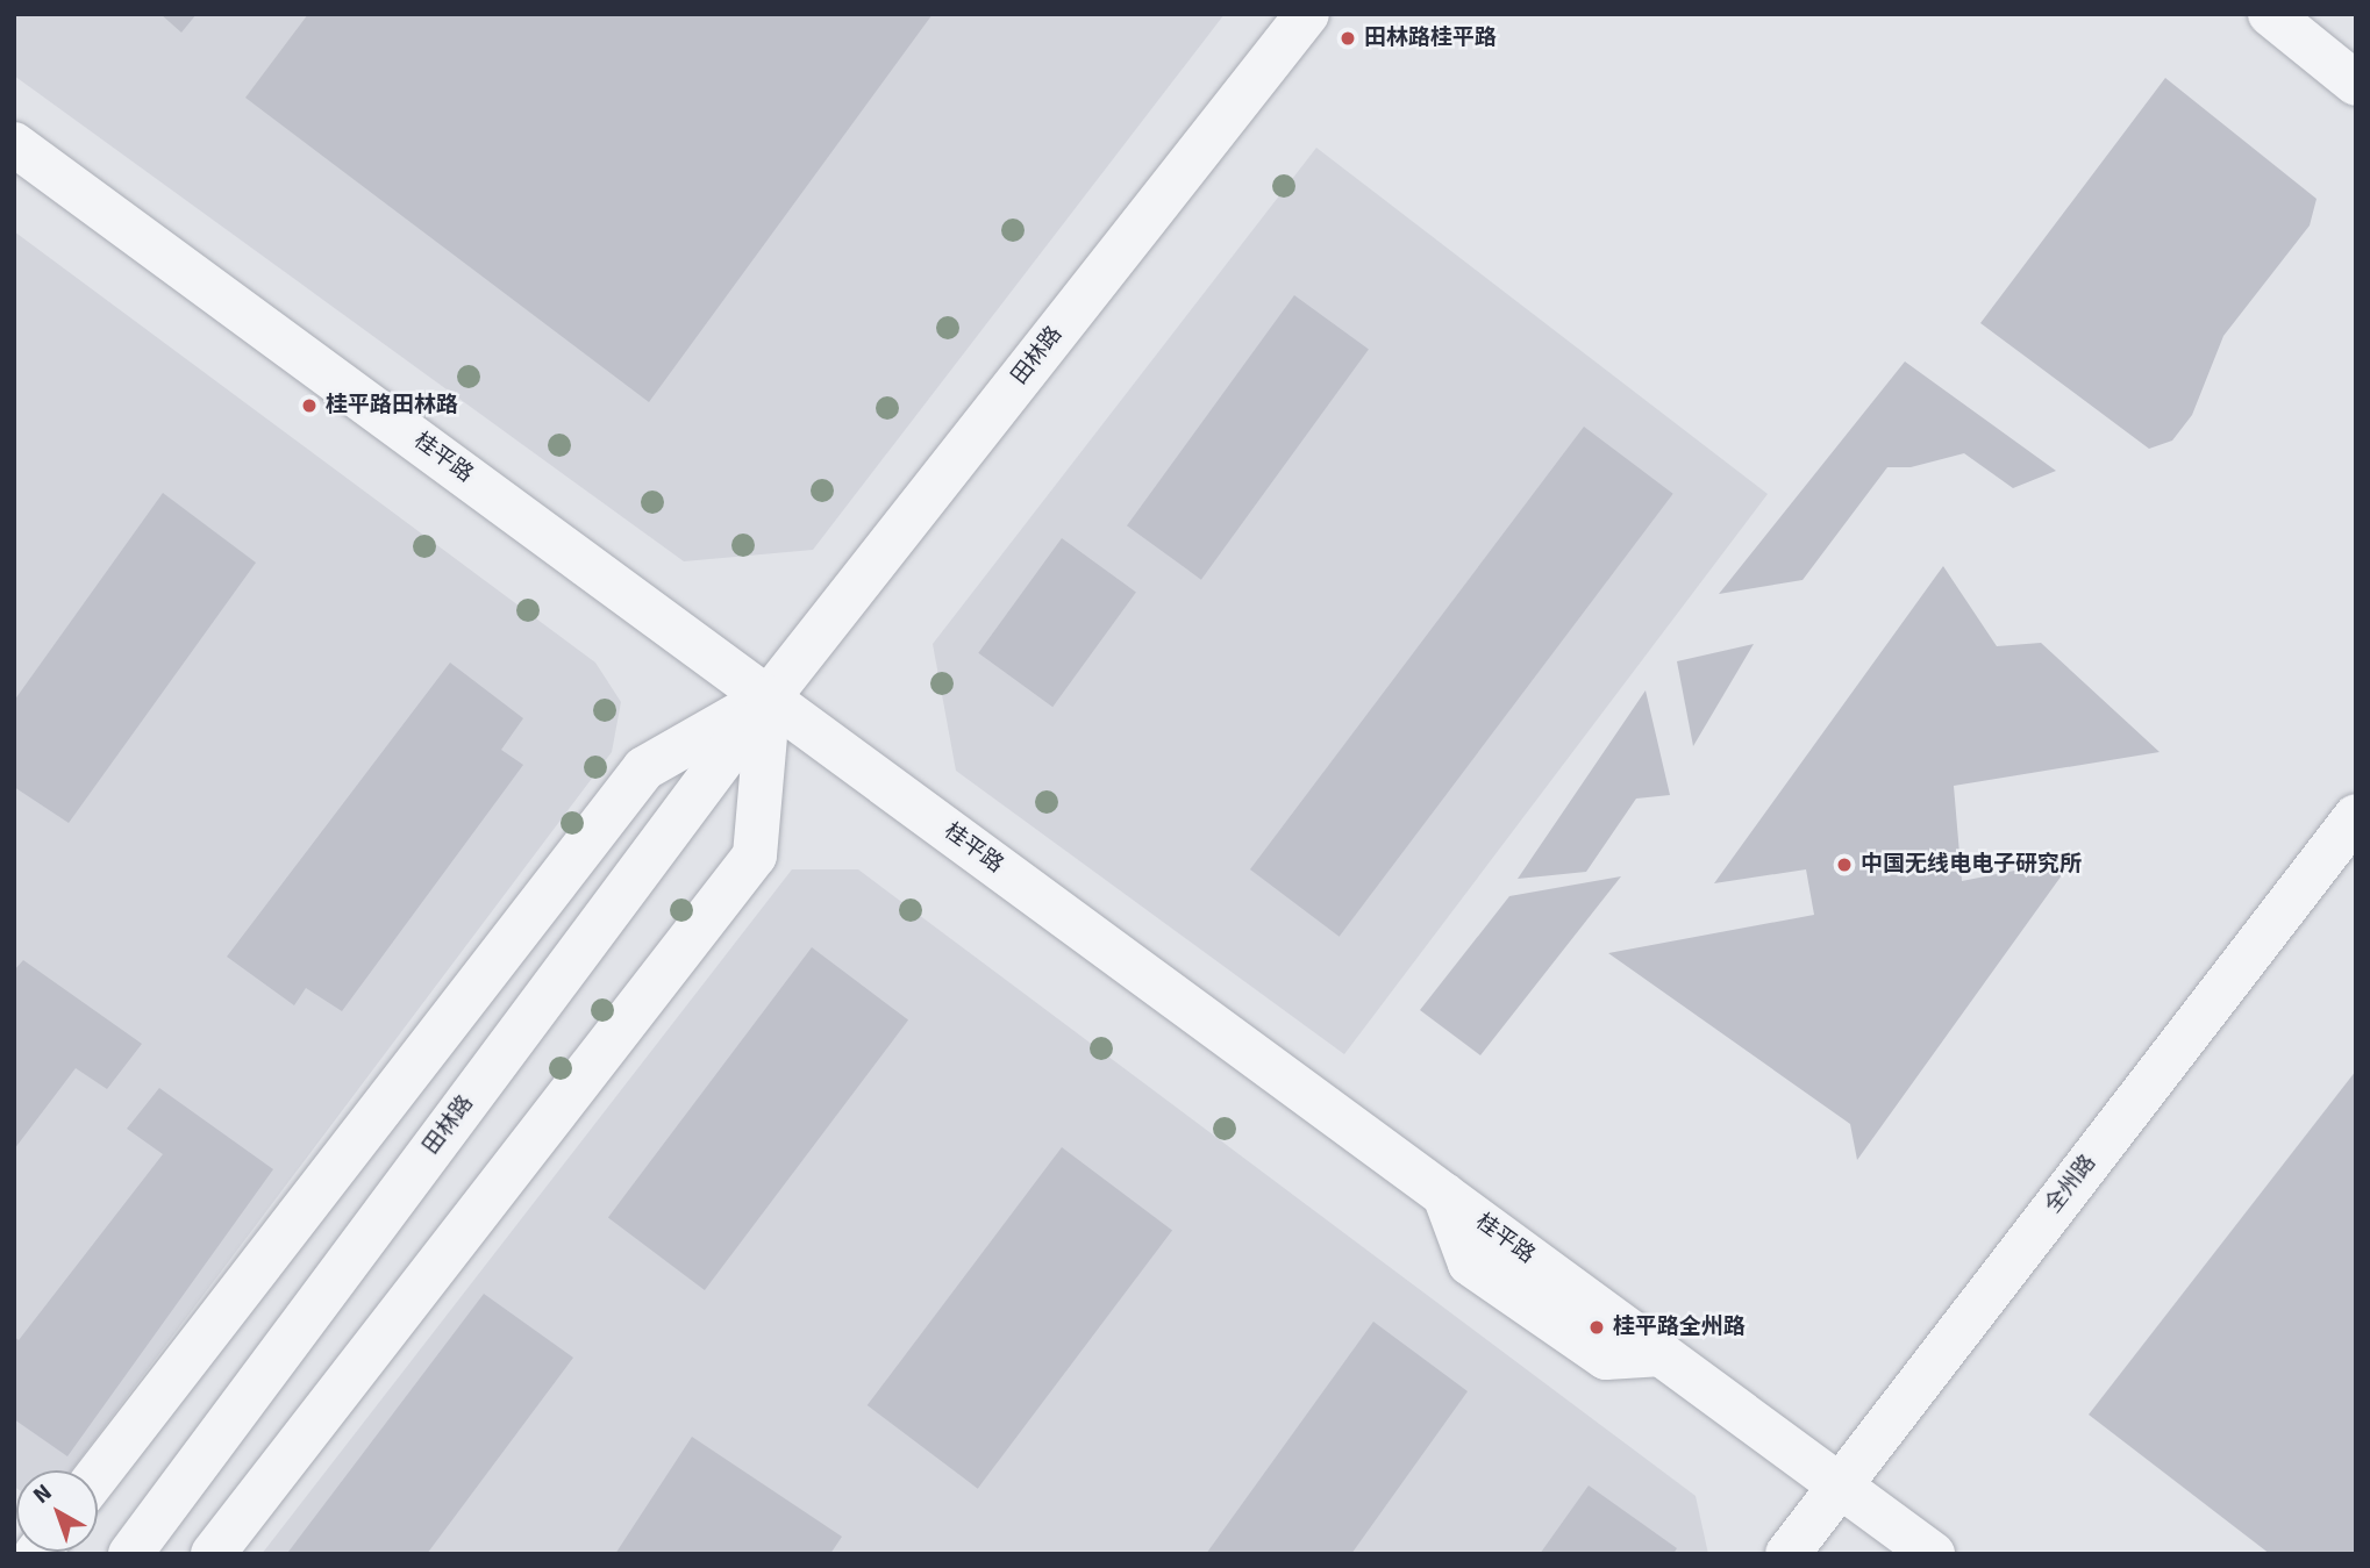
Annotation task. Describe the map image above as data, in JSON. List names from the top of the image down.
{
  "streets": {
    "street": ["田林路", "桂平路", "全州路"]
  },
  "crossings": [
    ["田林路", "桂平路"],
    ["桂平路", "全州路"]
  ],
  "places": [
    "田林路桂平路",
    "桂平路田林路",
    "中国无线电电子研究所",
    "桂平路全州路"
  ],
  "north": "top left"
}
